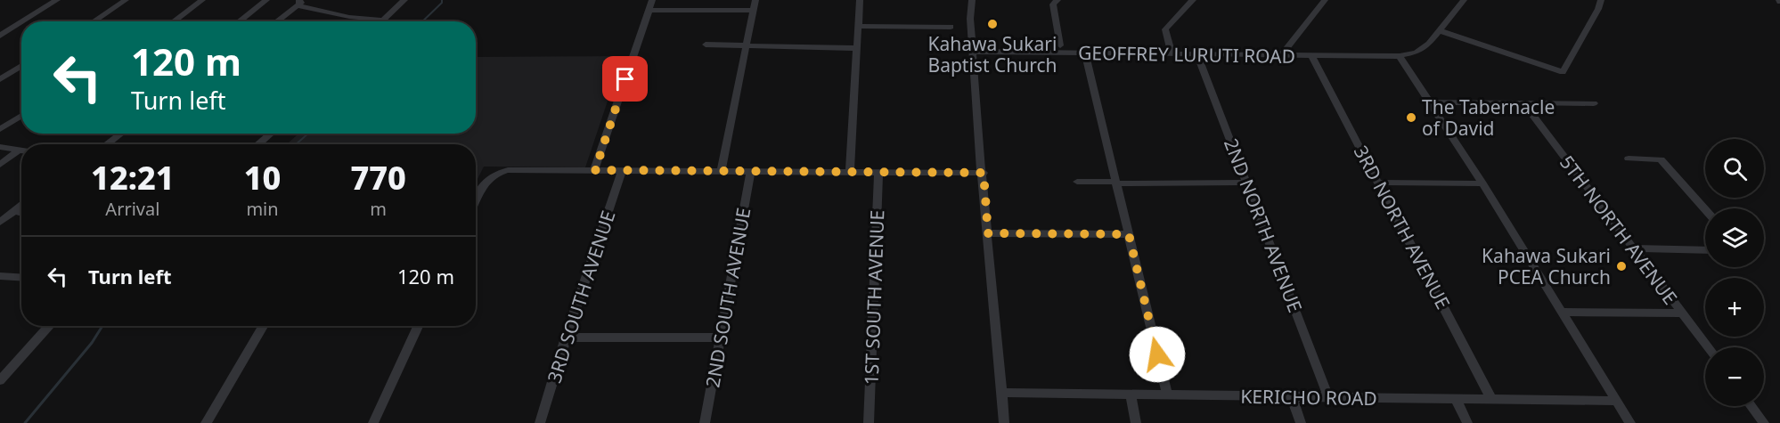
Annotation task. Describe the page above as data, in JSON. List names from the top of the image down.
{
  "streets": {
    "street": [
      "GEOFFREY LURUTI ROAD",
      "2ND NORTH AVENUE",
      "3RD NORTH AVENUE",
      "5TH NORTH AVENUE",
      "3RD SOUTH AVENUE",
      "2ND SOUTH AVENUE",
      "1ST SOUTH AVENUE",
      "KERICHO ROAD"
    ]
  },
  "crossings": [
    ["GEOFFREY LURUTI ROAD", "2ND NORTH AVENUE"],
    ["GEOFFREY LURUTI ROAD", "3RD NORTH AVENUE"],
    ["2ND NORTH AVENUE", "KERICHO ROAD"],
    ["3RD NORTH AVENUE", "KERICHO ROAD"]
  ],
  "places": ["Kahawa Sukari Baptist Church", "The Tabernacle of David", "Kahawa Sukari PCEA Church"],
  "page": {
    "turn": ["120 m", "Turn left"],
    "map_buttons": ["+", "−"],
    "eta": [
      "12:21",
      "Arrival",
      "10",
      "min",
      "770",
      "m"
    ],
    "list": [
      {
        "name": "Turn left",
        "value": "120 m"
      }
    ]
  }
}
